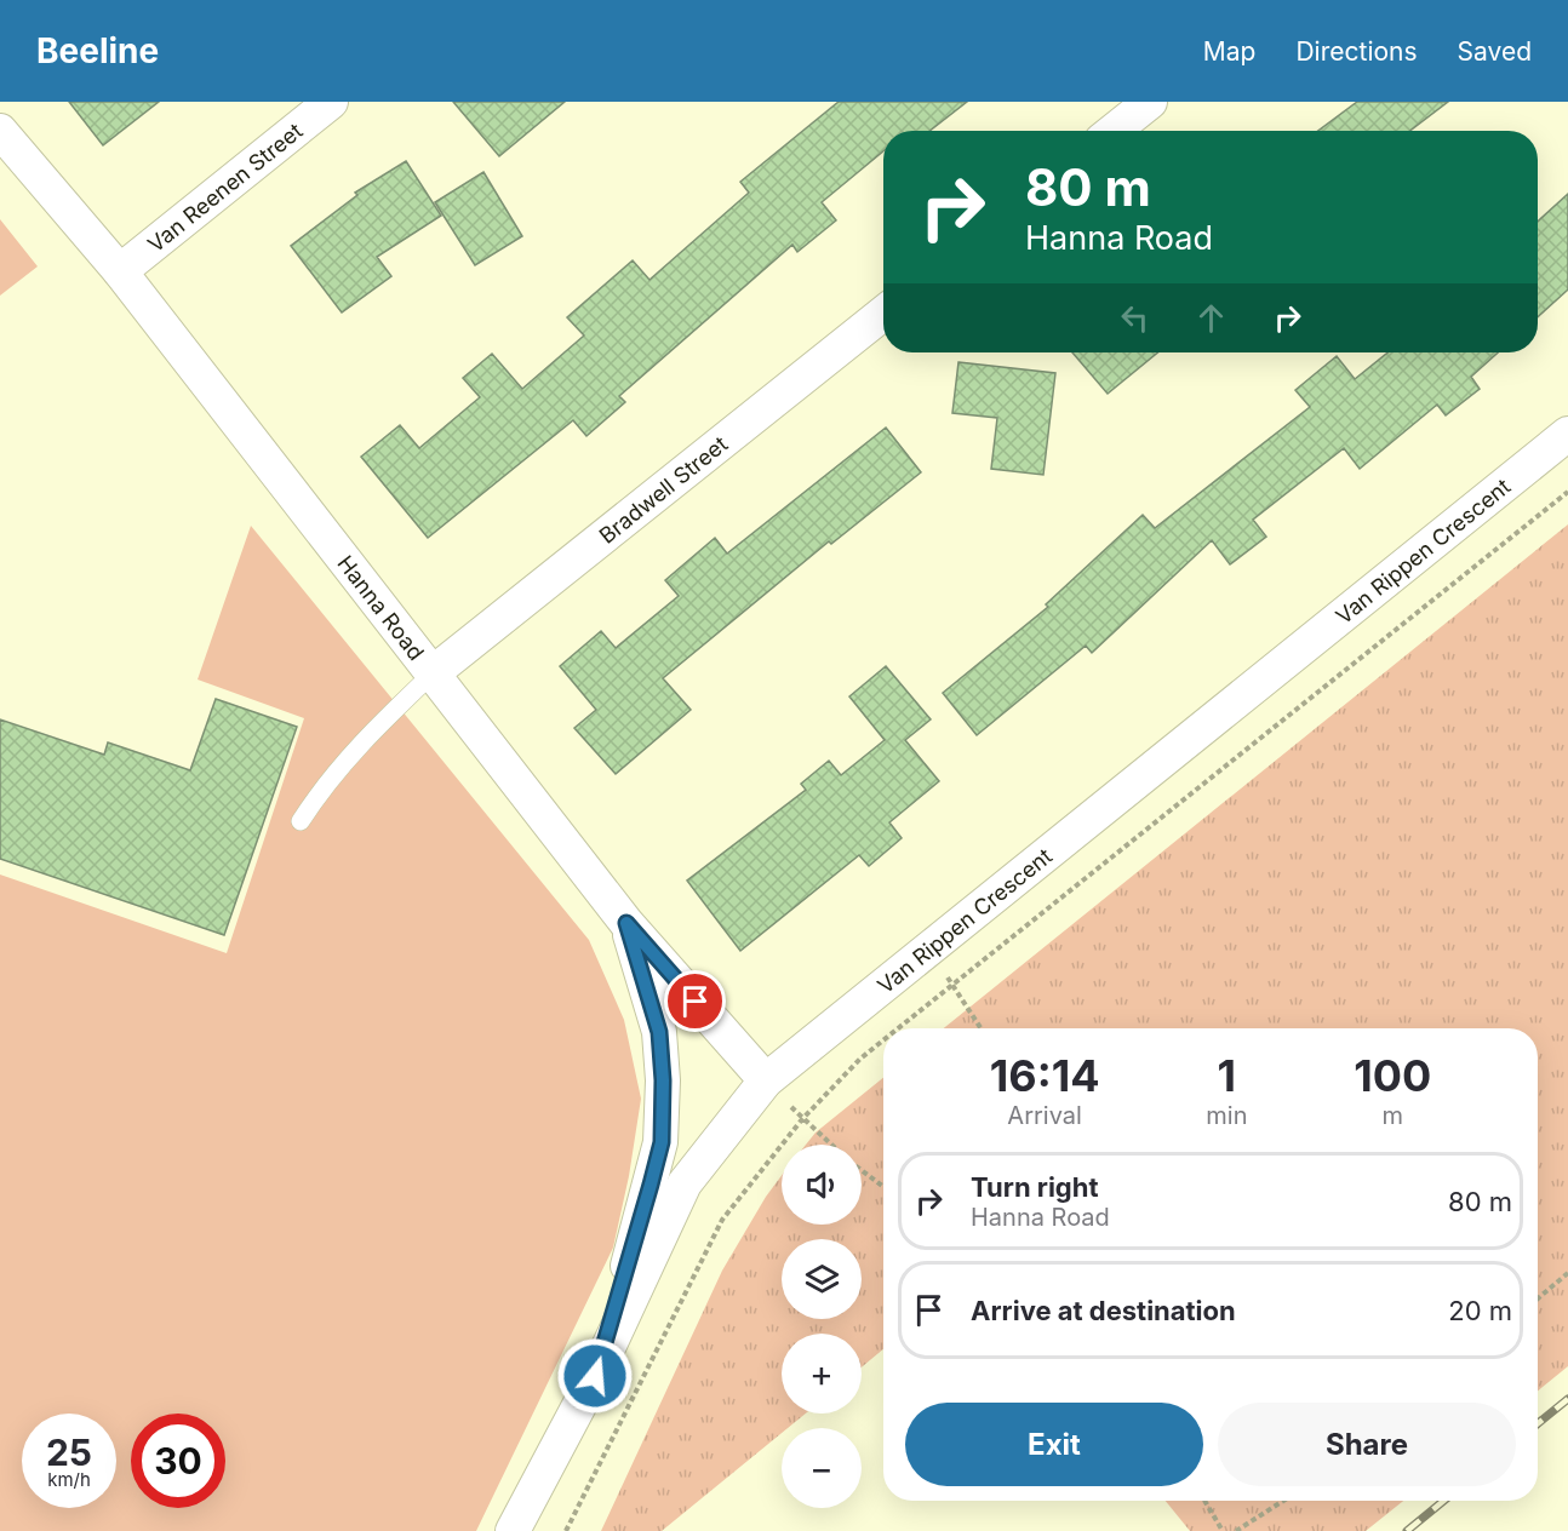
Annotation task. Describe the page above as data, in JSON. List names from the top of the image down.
{
  "streets": {
    "street": [
      "Van Reenen Street",
      "Bradwell Street",
      "Van Rippen Crescent",
      "Hanna Road"
    ]
  },
  "crossings": [
    ["Van Reenen Street", "Hanna Road"],
    ["Bradwell Street", "Hanna Road"],
    ["Van Rippen Crescent", "Hanna Road"]
  ],
  "page": {
    "header": "Beeline",
    "nav": ["Map", "Directions", "Saved"],
    "turn": ["80 m", "Hanna Road"],
    "eta": [
      "16:14",
      "Arrival",
      "1",
      "min",
      "100",
      "m"
    ],
    "map_buttons": ["+", "−"],
    "list": [
      {
        "name": "Turn right",
        "note": "Hanna Road",
        "value": "80 m"
      },
      {
        "name": "Arrive at destination",
        "value": "20 m"
      }
    ],
    "buttons": ["Exit", "Share"],
    "speed": "25 km/h",
    "limit": "30"
  }
}
